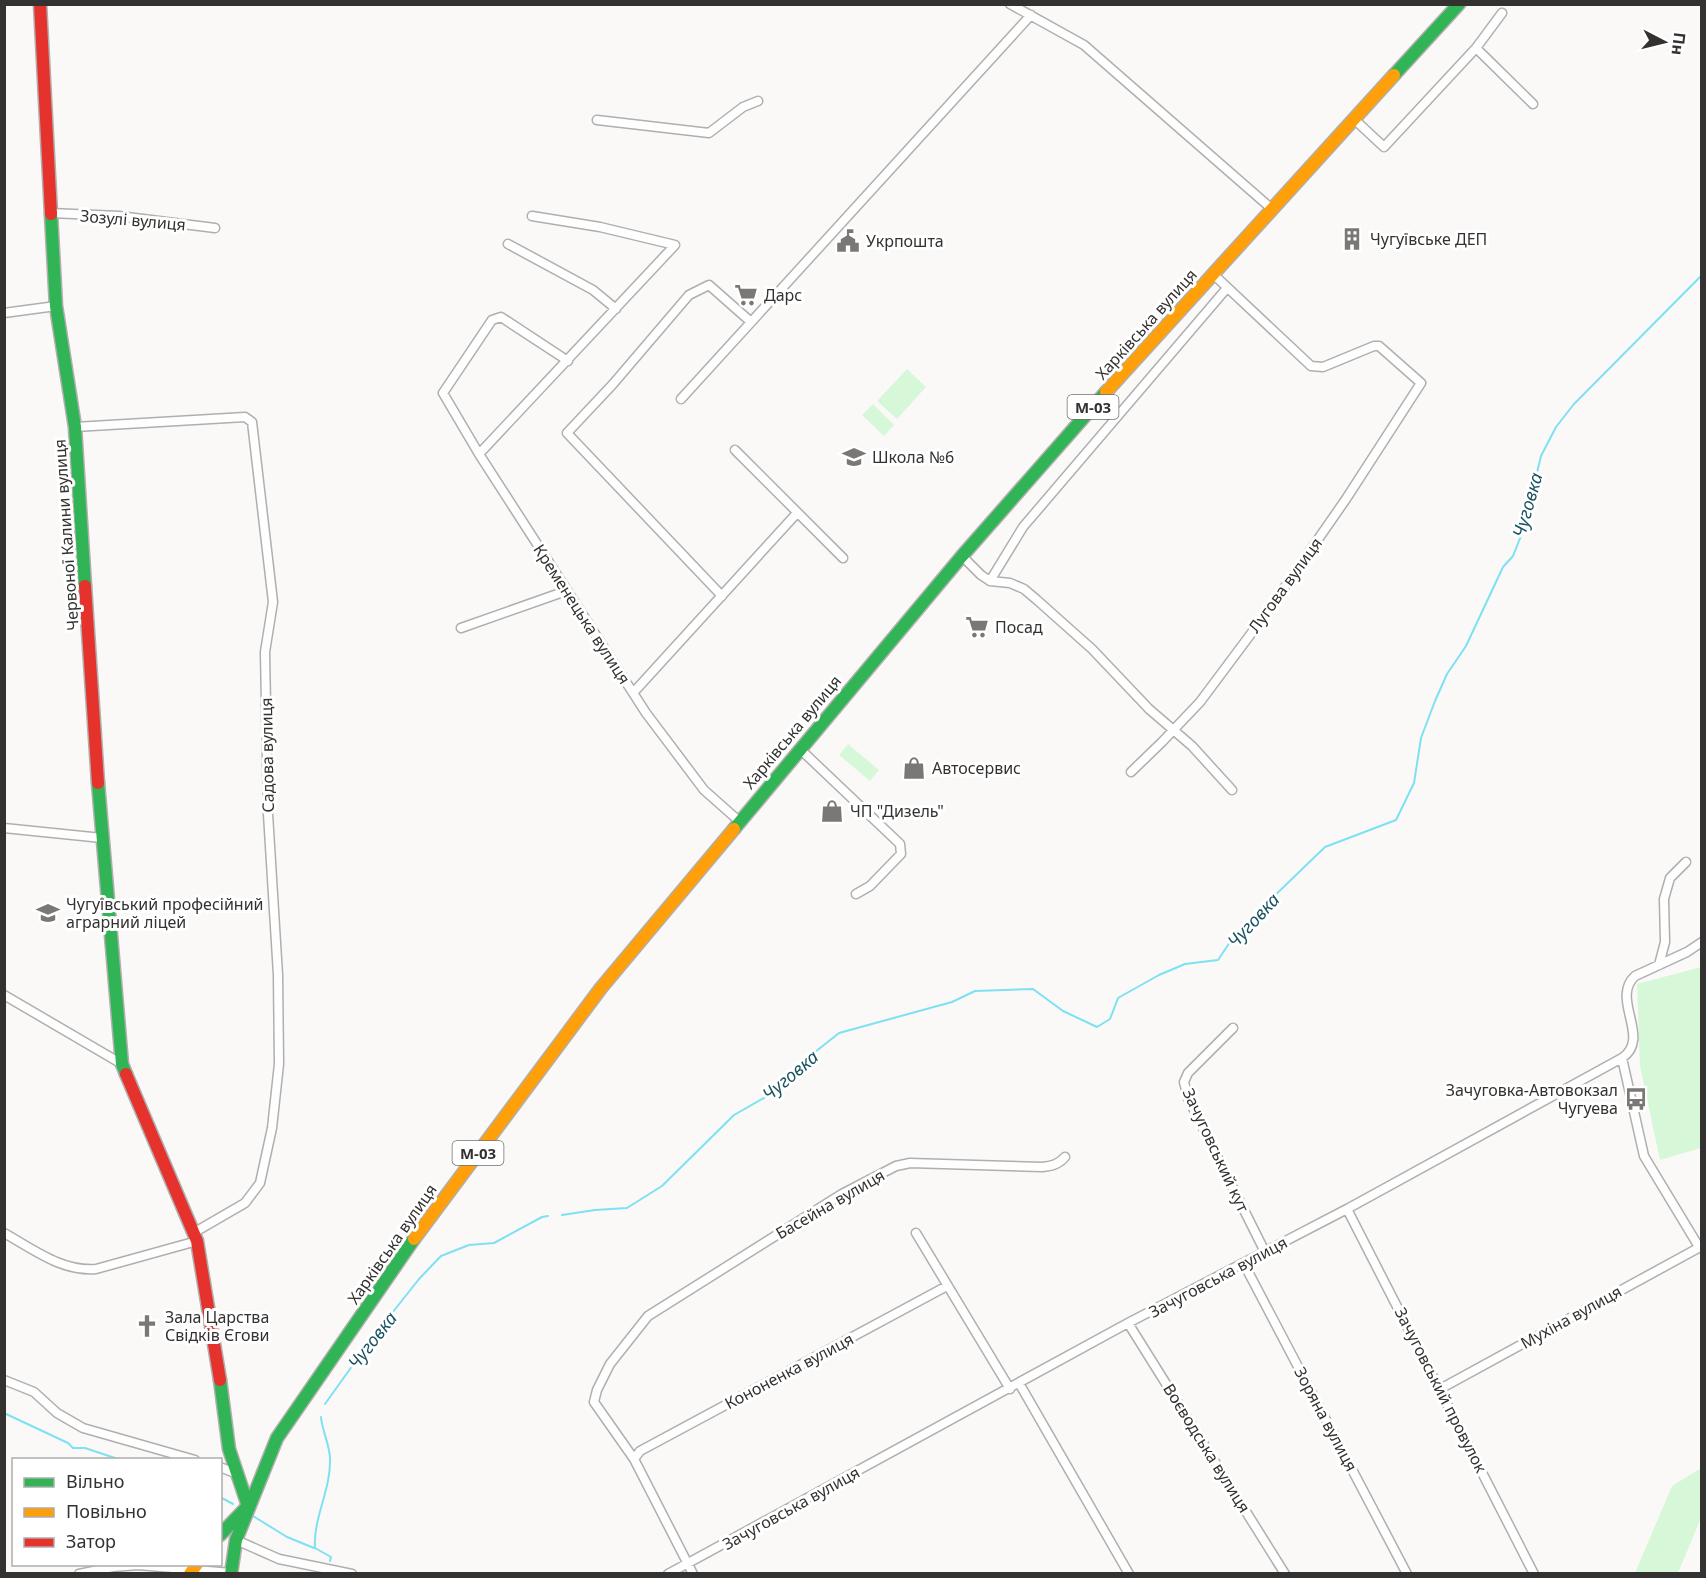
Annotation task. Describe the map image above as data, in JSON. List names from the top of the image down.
{
  "streets": {
    "main road": ["Харківська вулиця", "М-03", "Червоної Калини вулиця"],
    "street": [
      "Зозулі вулиця",
      "Лугова вулиця",
      "Кременецька вулиця",
      "Садова вулиця",
      "Зачуговський кут",
      "Басейна вулиця",
      "Зачуговська вулиця",
      "Мухіна вулиця",
      "Кононенка вулиця",
      "Зачуговський провулок",
      "Зоряна вулиця",
      "Воєводська вулиця"
    ]
  },
  "crossings": [
    ["Зозулі вулиця", "Червоної Калини вулиця"],
    ["Харківська вулиця", "М-03"],
    ["Харківська вулиця", "Червоної Калини вулиця"],
    ["Харківська вулиця", "Кременецька вулиця"],
    ["М-03", "Червоної Калини вулиця"],
    ["Червоної Калини вулиця", "Садова вулиця"],
    ["Зачуговський кут", "Зачуговська вулиця"],
    ["Басейна вулиця", "Кононенка вулиця"],
    ["Зачуговська вулиця", "Зачуговський провулок"],
    ["Зачуговська вулиця", "Зоряна вулиця"],
    ["Зачуговська вулиця", "Воєводська вулиця"],
    ["Мухіна вулиця", "Зачуговський провулок"]
  ],
  "water": ["Чуговка"],
  "places": {
    "building": ["Чугуївське ДЕП"],
    "public building": ["Укрпошта"],
    "supermarket": ["Дарс", "Посад"],
    "school or university": ["Школа №6", "Чугуївський професійний аграрний ліцей"],
    "shop": ["Автосервис", "ЧП \"Дизель\""],
    "bus stop": ["Зачуговка-Автовокзал Чугуева"],
    "church": ["Зала Царства Свідків Єгови"]
  },
  "legend": ["Вільно", "Повільно", "Затор"],
  "north": "right"
}
